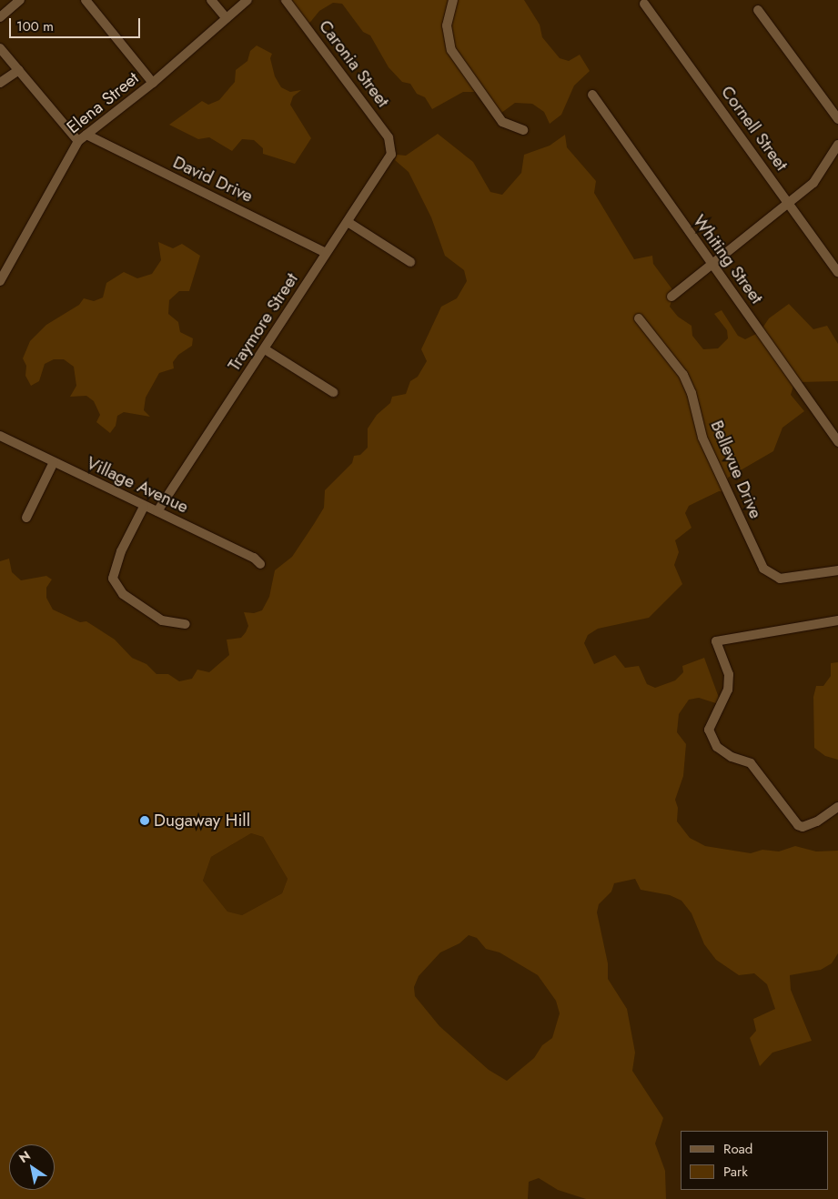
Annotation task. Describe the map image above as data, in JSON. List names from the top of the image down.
{
  "streets": {
    "street": [
      "Caronia Street",
      "Elena Street",
      "Cornell Street",
      "David Drive",
      "Whiting Street",
      "Traymore Street",
      "Bellevue Drive",
      "Village Avenue"
    ]
  },
  "crossings": [
    ["Caronia Street", "Traymore Street"],
    ["Elena Street", "David Drive"],
    ["David Drive", "Traymore Street"],
    ["Traymore Street", "Village Avenue"]
  ],
  "places": ["Dugaway Hill"],
  "legend": ["Road", "Park"],
  "scale_bar": "100 m",
  "north": "top left"
}
